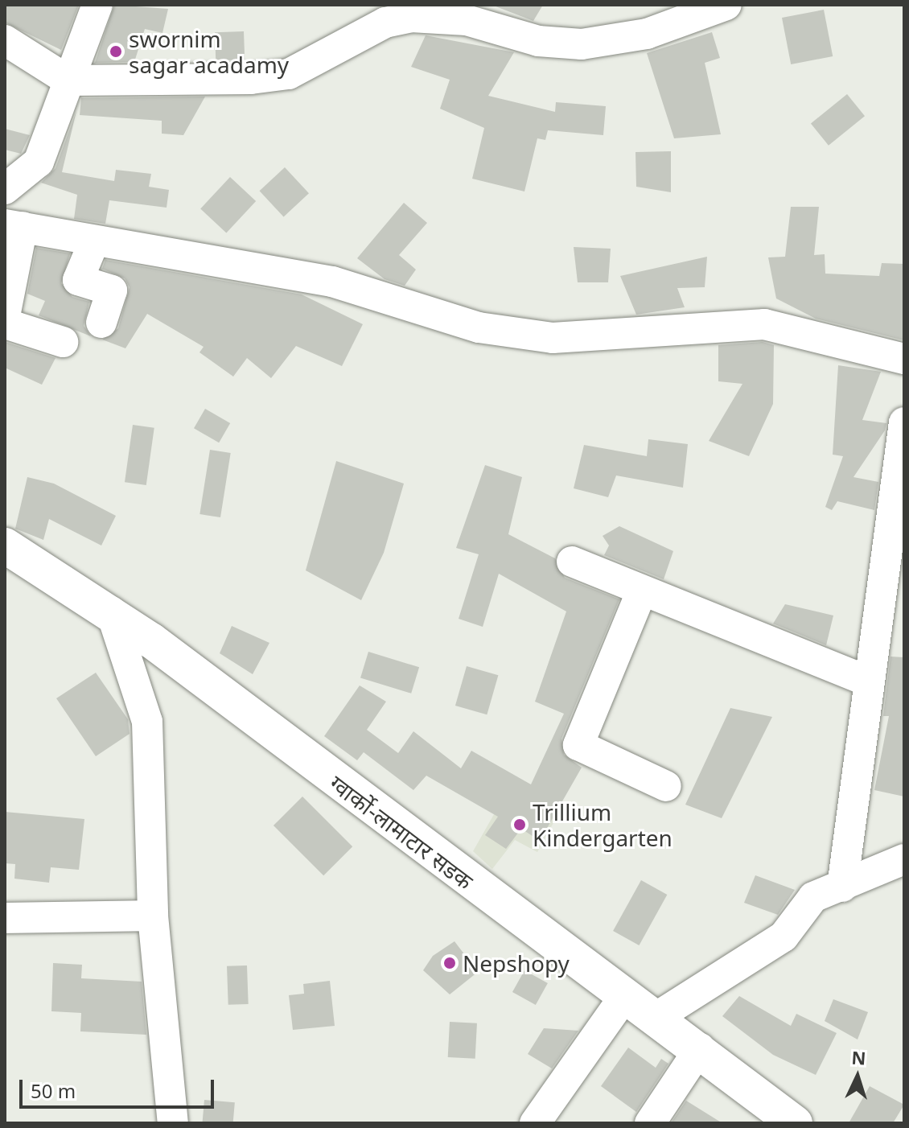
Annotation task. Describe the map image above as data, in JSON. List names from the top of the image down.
{
  "streets": {
    "main road": ["ग्वार्को-लामाटार सडक"]
  },
  "places": ["swornim sagar acadamy", "Trillium Kindergarten", "Nepshopy"],
  "scale_bar": "50 m",
  "north": "top"
}
